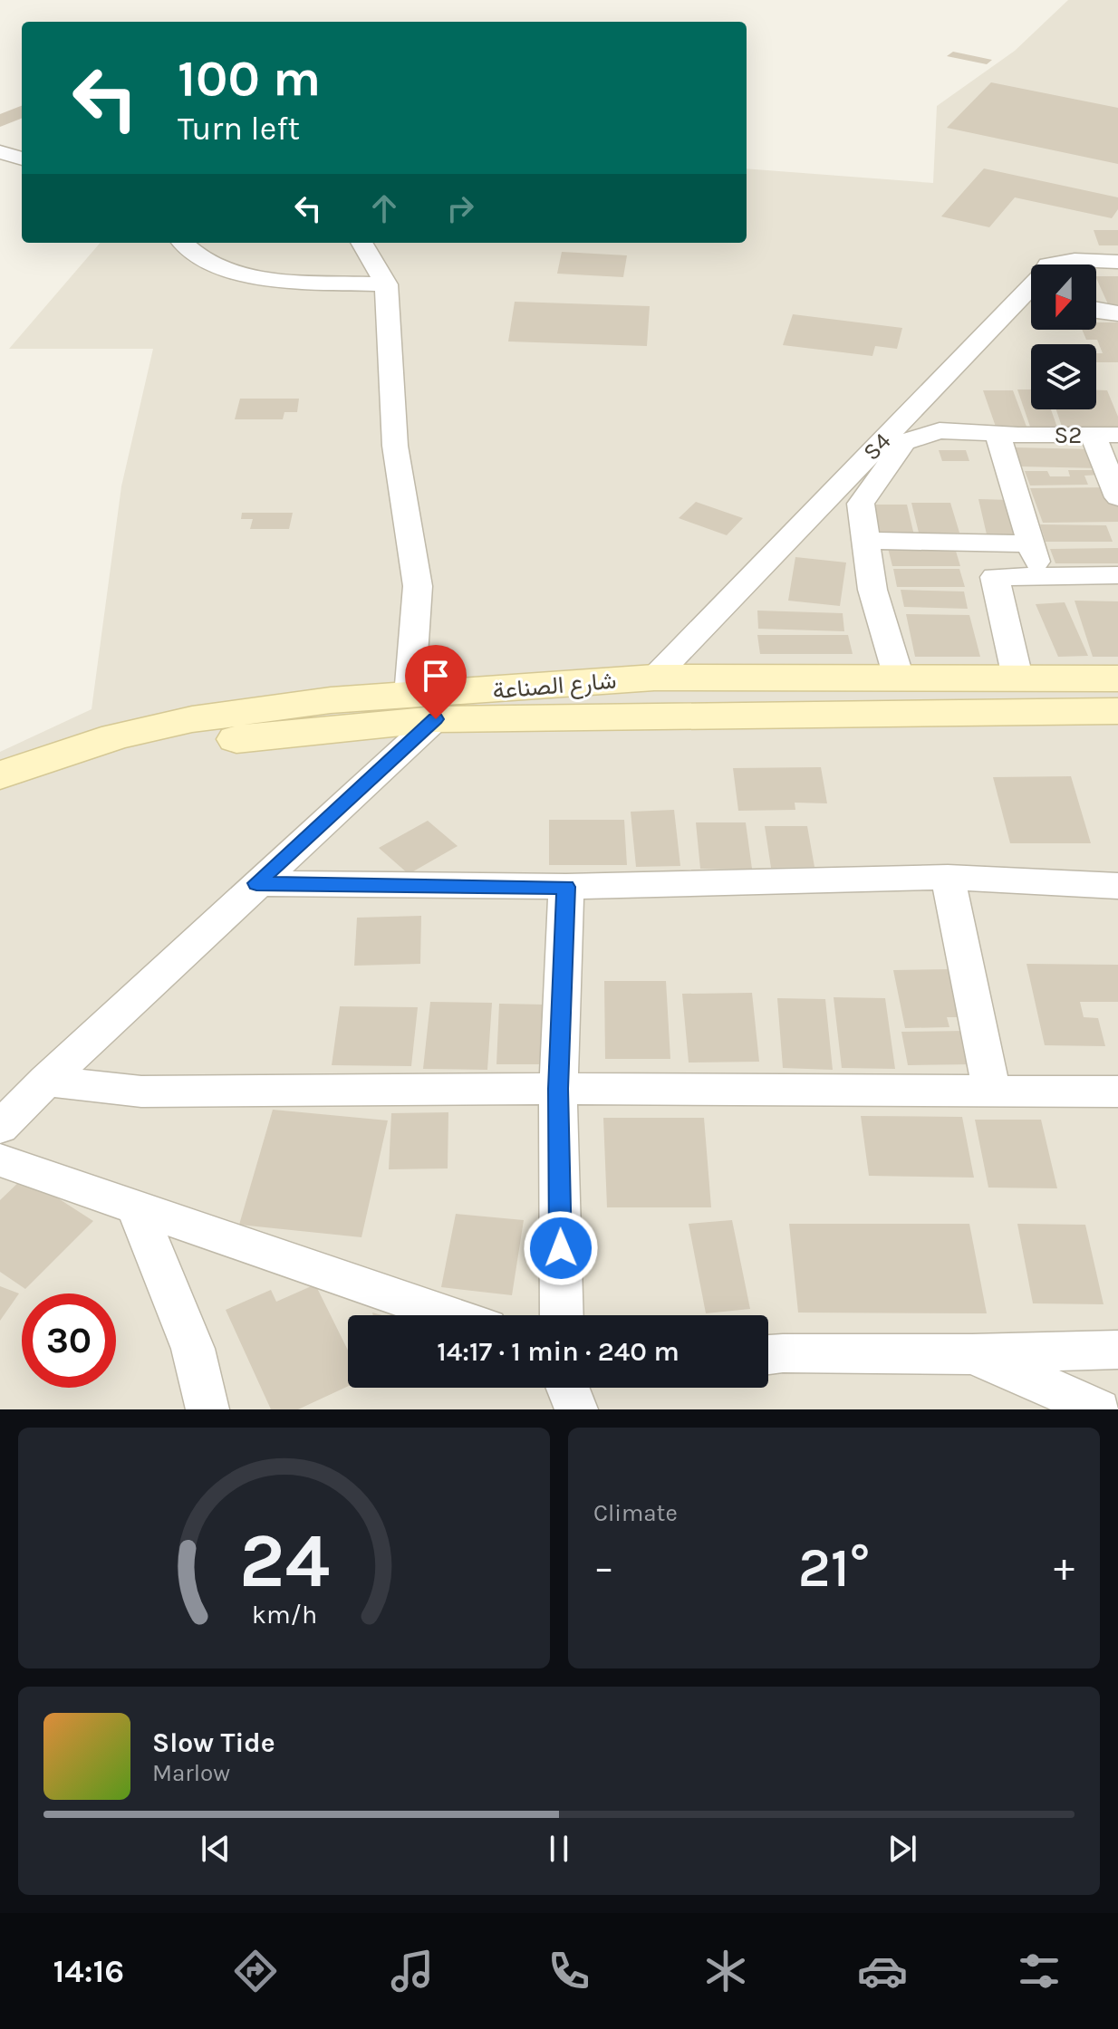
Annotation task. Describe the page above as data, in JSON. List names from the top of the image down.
{
  "streets": {
    "main road": ["شارع الصناعة"],
    "street": ["S2", "S4"]
  },
  "crossings": [
    ["S2", "شارع الصناعة"],
    ["S4", "شارع الصناعة"]
  ],
  "north": "bottom",
  "page": {
    "turn": ["100 m", "Turn left"],
    "limit": "30",
    "trip": "14:17 · 1 min · 240 m",
    "tile": "Climate",
    "heat": ["−", "21°", "+"],
    "song": ["Slow Tide", "Marlow"],
    "tabs": "14:16",
    "gauge": ["24", "km/h"]
  }
}
